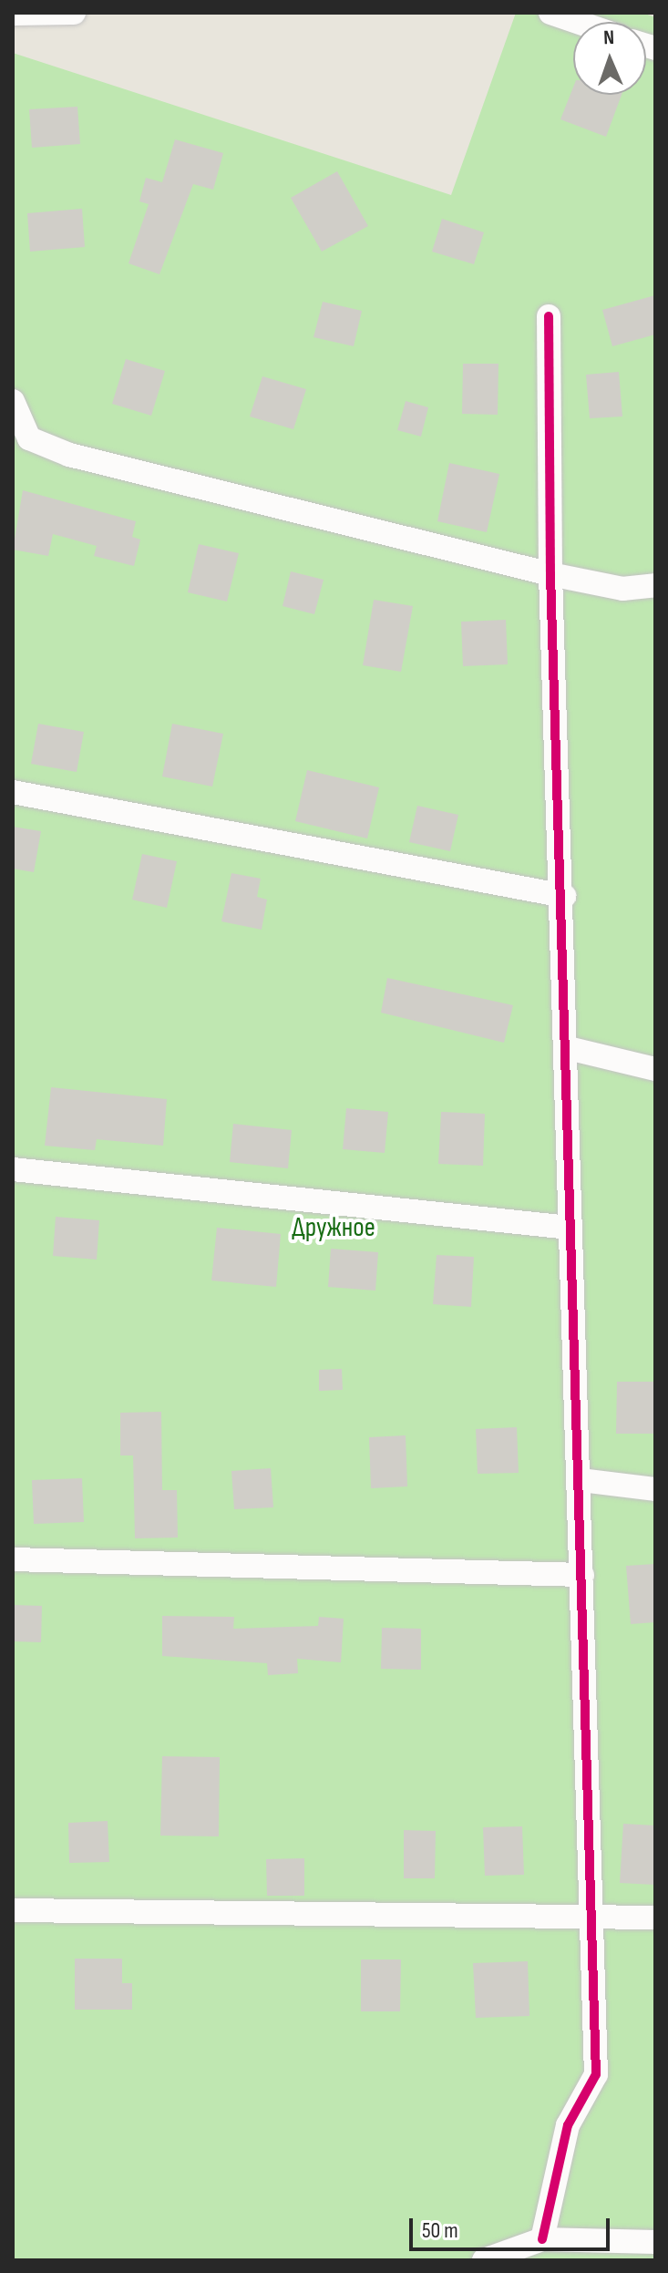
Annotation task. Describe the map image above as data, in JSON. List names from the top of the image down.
{
  "parks": ["Дружное"],
  "scale_bar": "50 m",
  "north": "top"
}
